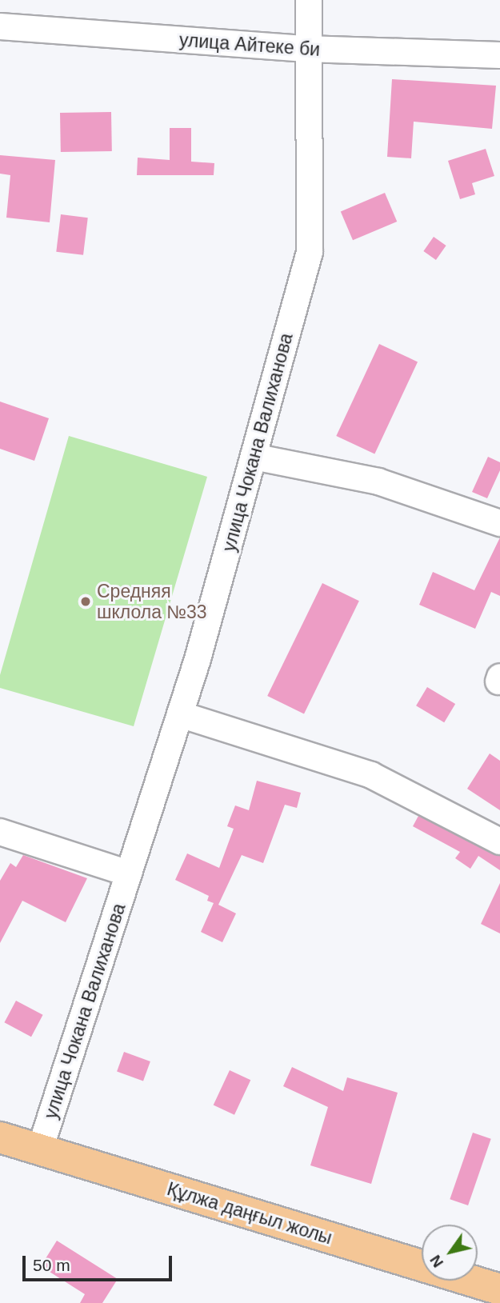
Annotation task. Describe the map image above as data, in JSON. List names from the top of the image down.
{
  "streets": {
    "main road": ["Құлжа даңғыл жолы"],
    "street": ["улица Айтеке би", "улица Чокана Валиханова"]
  },
  "crossings": [
    ["улица Айтеке би", "улица Чокана Валиханова"],
    ["улица Чокана Валиханова", "Құлжа даңғыл жолы"]
  ],
  "places": ["Средняя шклола №33"],
  "scale_bar": "50 m",
  "north": "bottom left"
}
